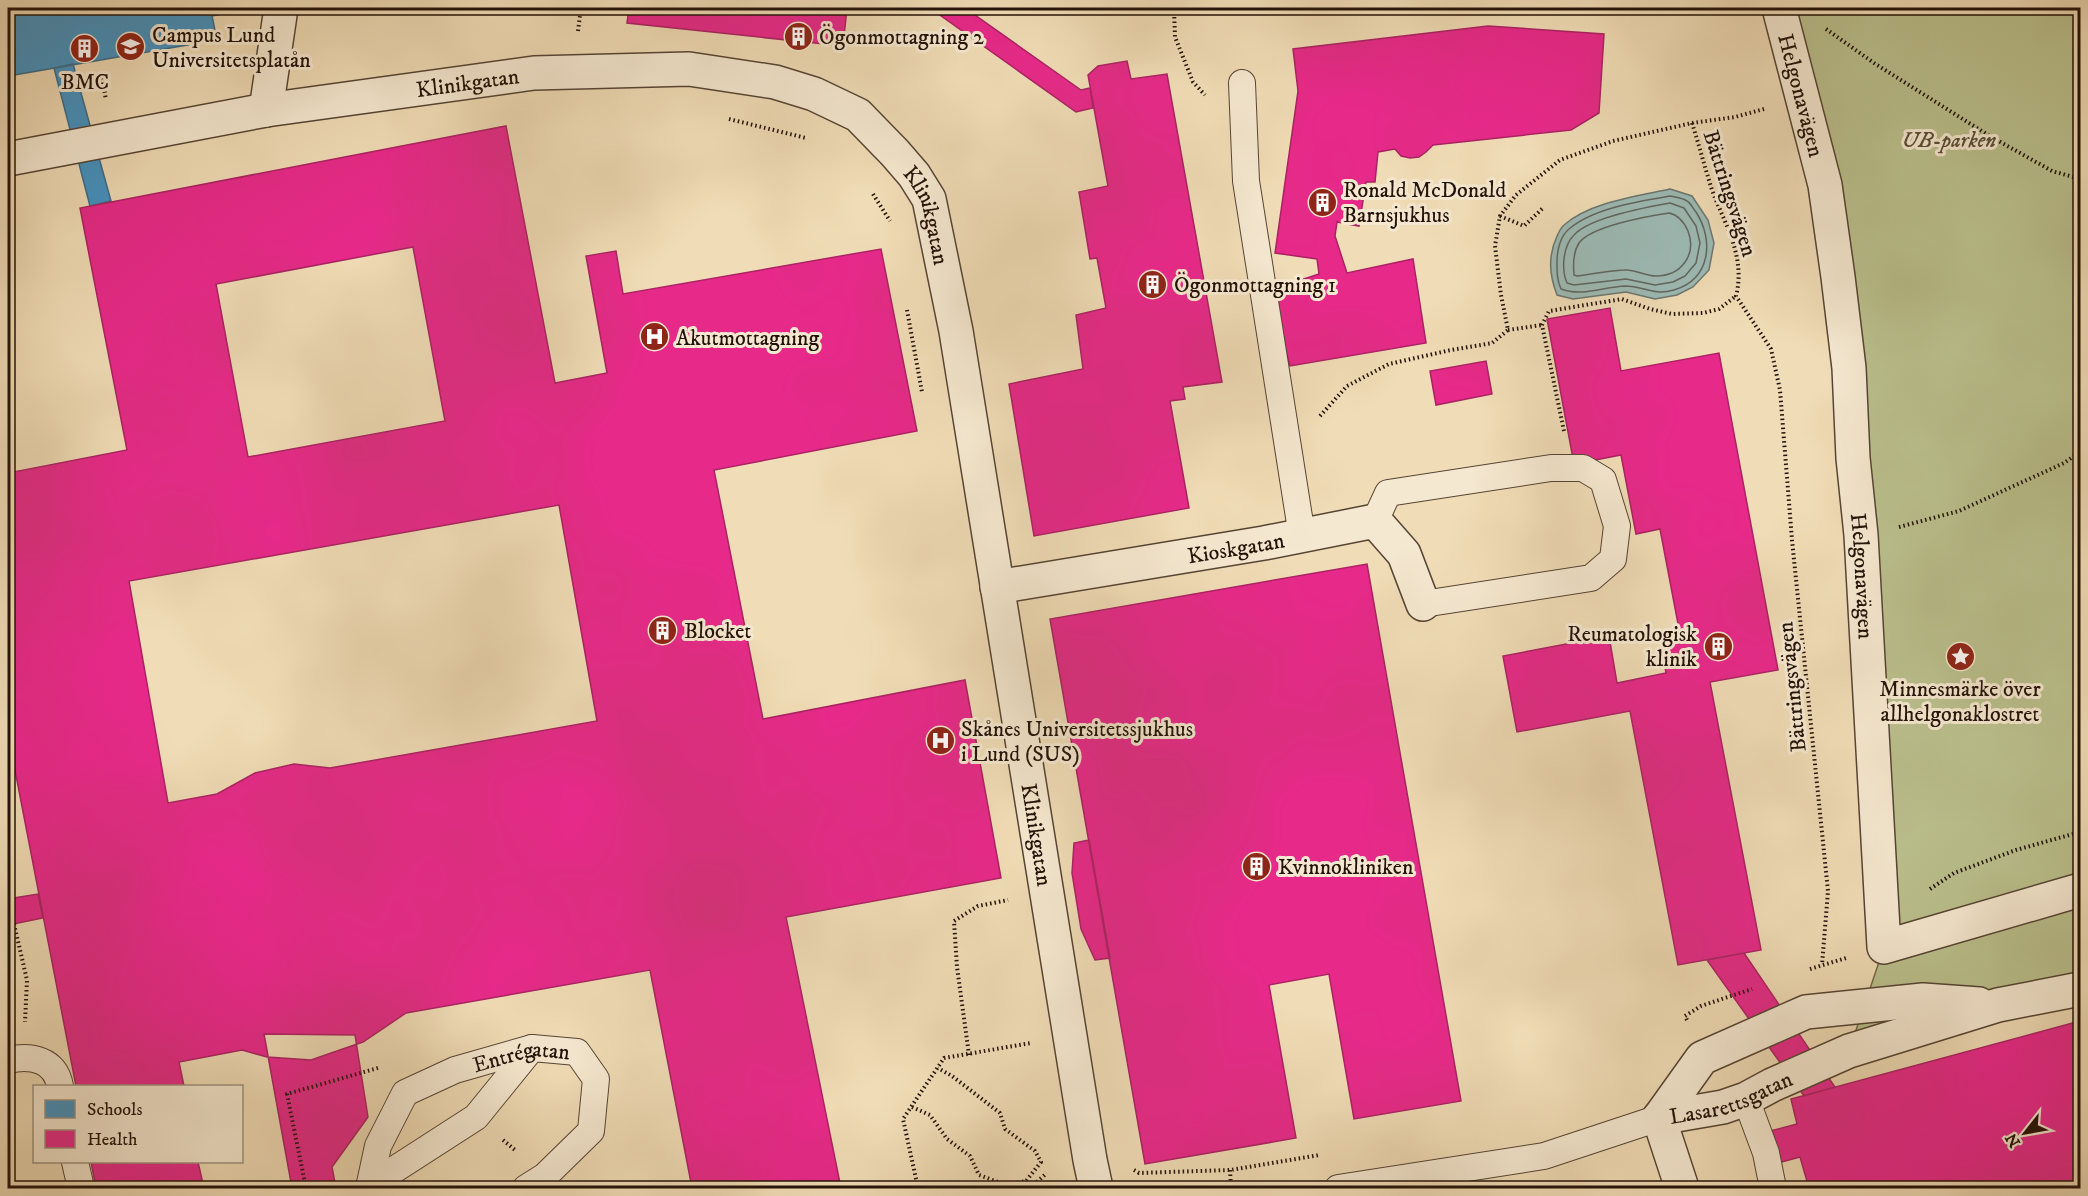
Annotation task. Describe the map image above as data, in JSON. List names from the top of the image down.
{
  "streets": {
    "street": [
      "Klinikgatan",
      "Helgonavägen",
      "Kioskgatan",
      "Lasarettsgatan"
    ],
    "lane": ["Entrégatan"],
    "path": ["Bättringsvägen"]
  },
  "crossings": [
    ["Klinikgatan", "Kioskgatan"]
  ],
  "parks": ["UB-parken"],
  "places": {
    "building": [
      "Ögonmottagning 2",
      "BMC",
      "Ronald McDonald Barnsjukhus",
      "Ögonmottagning 1",
      "Blocket",
      "Reumatologisk klinik",
      "Kvinnokliniken"
    ],
    "school or university": ["Campus Lund Universitetsplatån"],
    "hospital": ["Akutmottagning", "Skånes Universitetssjukhus i Lund (SUS)"],
    "place": ["Minnesmärke över allhelgonaklostret"]
  },
  "legend": ["Schools", "Health"],
  "north": "bottom left"
}
